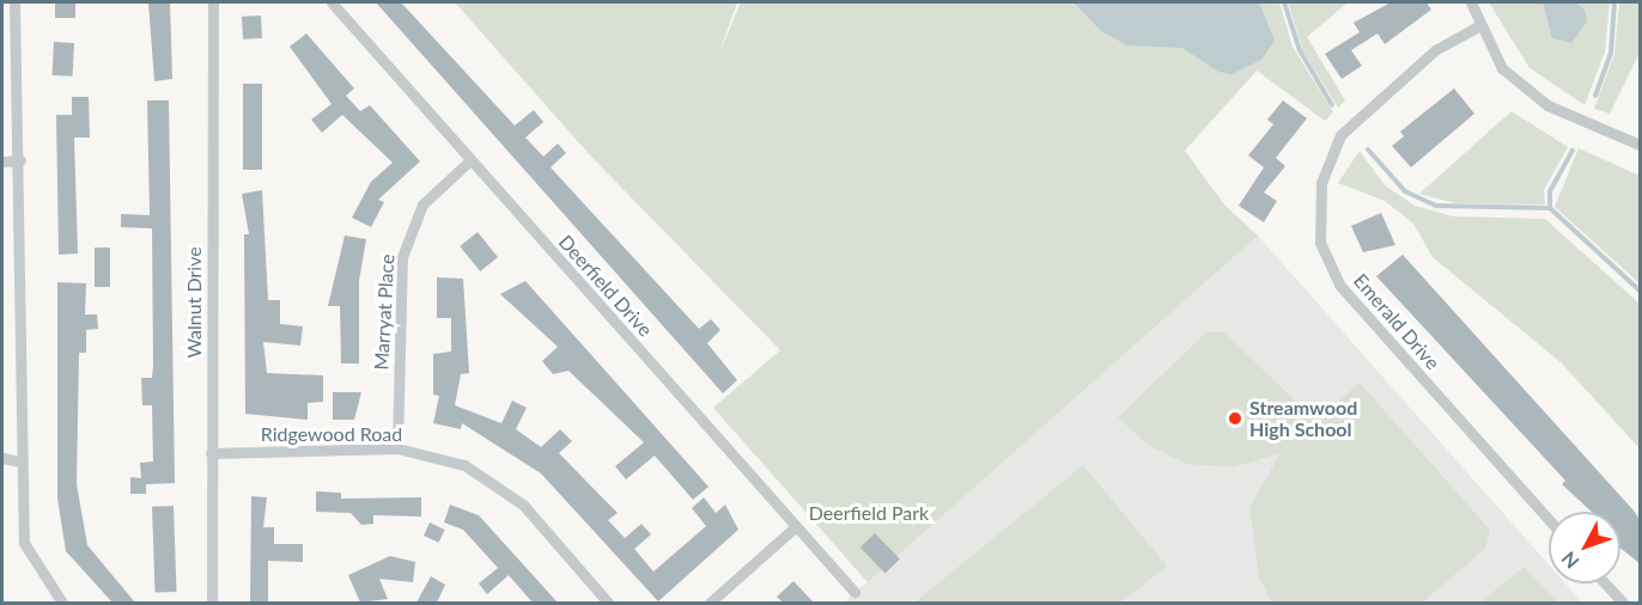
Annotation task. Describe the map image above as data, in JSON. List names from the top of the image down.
{
  "streets": {
    "street": [
      "Deerfield Drive",
      "Walnut Drive",
      "Marryat Place",
      "Emerald Drive",
      "Ridgewood Road"
    ]
  },
  "crossings": [
    ["Deerfield Drive", "Marryat Place"],
    ["Walnut Drive", "Ridgewood Road"],
    ["Marryat Place", "Ridgewood Road"]
  ],
  "parks": ["Deerfield Park"],
  "places": ["Streamwood High School"],
  "north": "bottom left"
}
